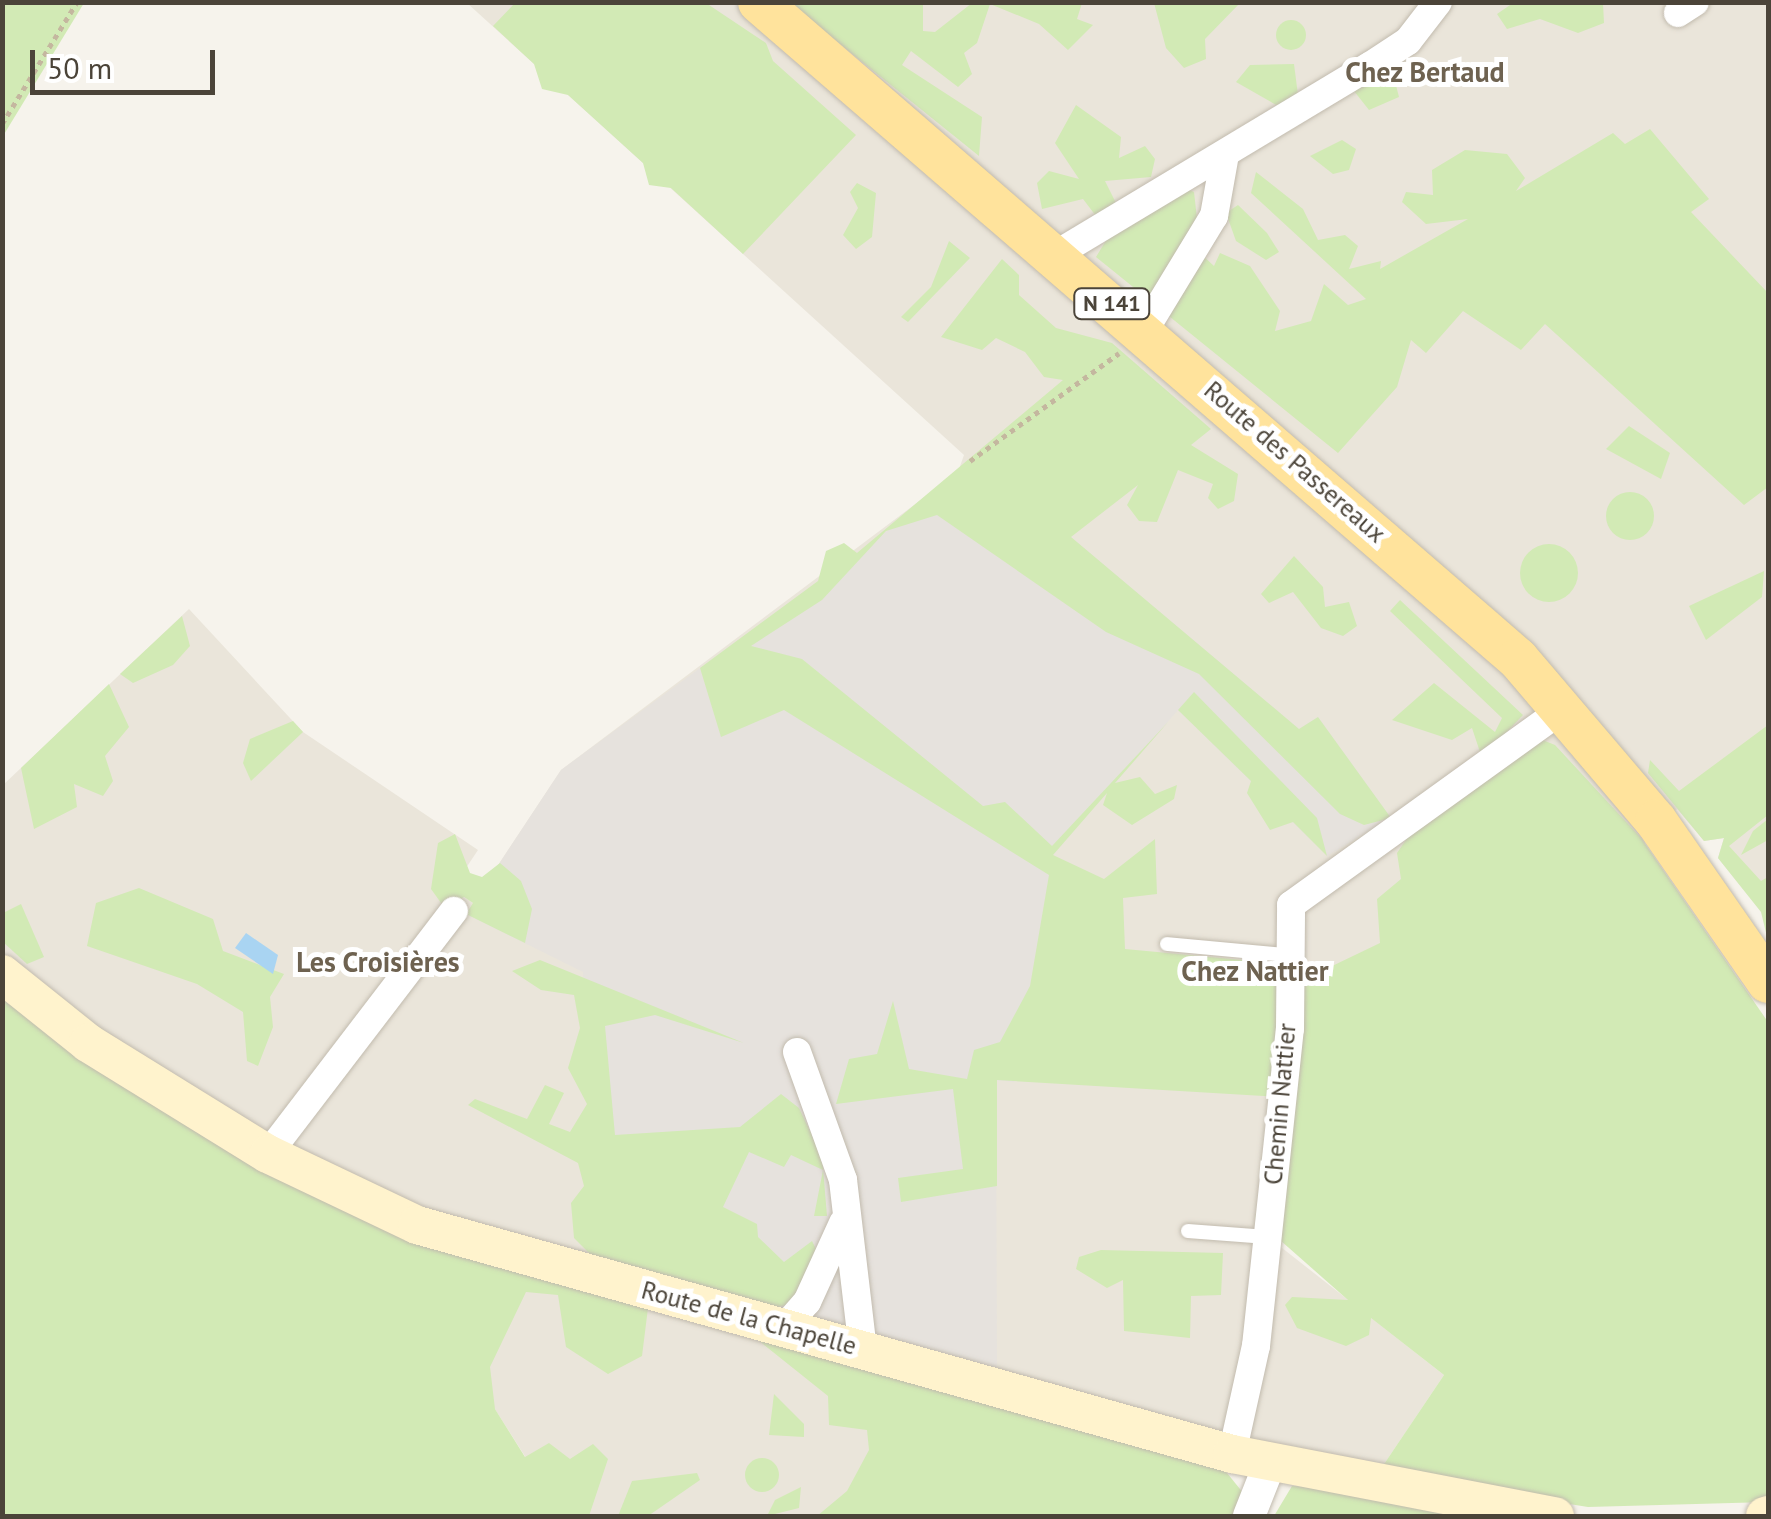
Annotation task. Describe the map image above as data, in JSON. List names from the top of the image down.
{
  "streets": {
    "main road": ["N 141", "Route des Passereaux", "Route de la Chapelle"],
    "street": ["Chemin Nattier"]
  },
  "crossings": [
    ["Route des Passereaux", "Chemin Nattier"],
    ["Chemin Nattier", "Route de la Chapelle"]
  ],
  "districts": ["Chez Bertaud", "Les Croisières", "Chez Nattier"],
  "scale_bar": "50 m"
}
